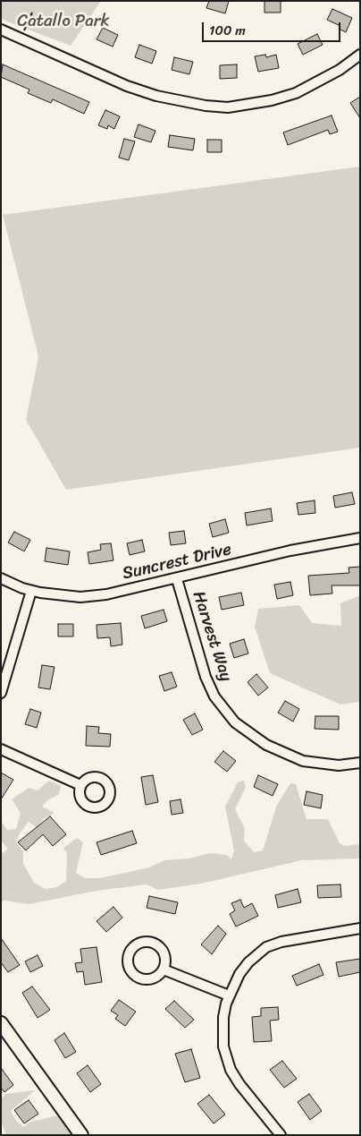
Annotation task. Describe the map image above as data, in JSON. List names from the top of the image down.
{
  "streets": {
    "street": ["Suncrest Drive", "Harvest Way"]
  },
  "crossings": [
    ["Suncrest Drive", "Harvest Way"]
  ],
  "parks": ["Catallo Park"],
  "scale_bar": "100 m"
}
